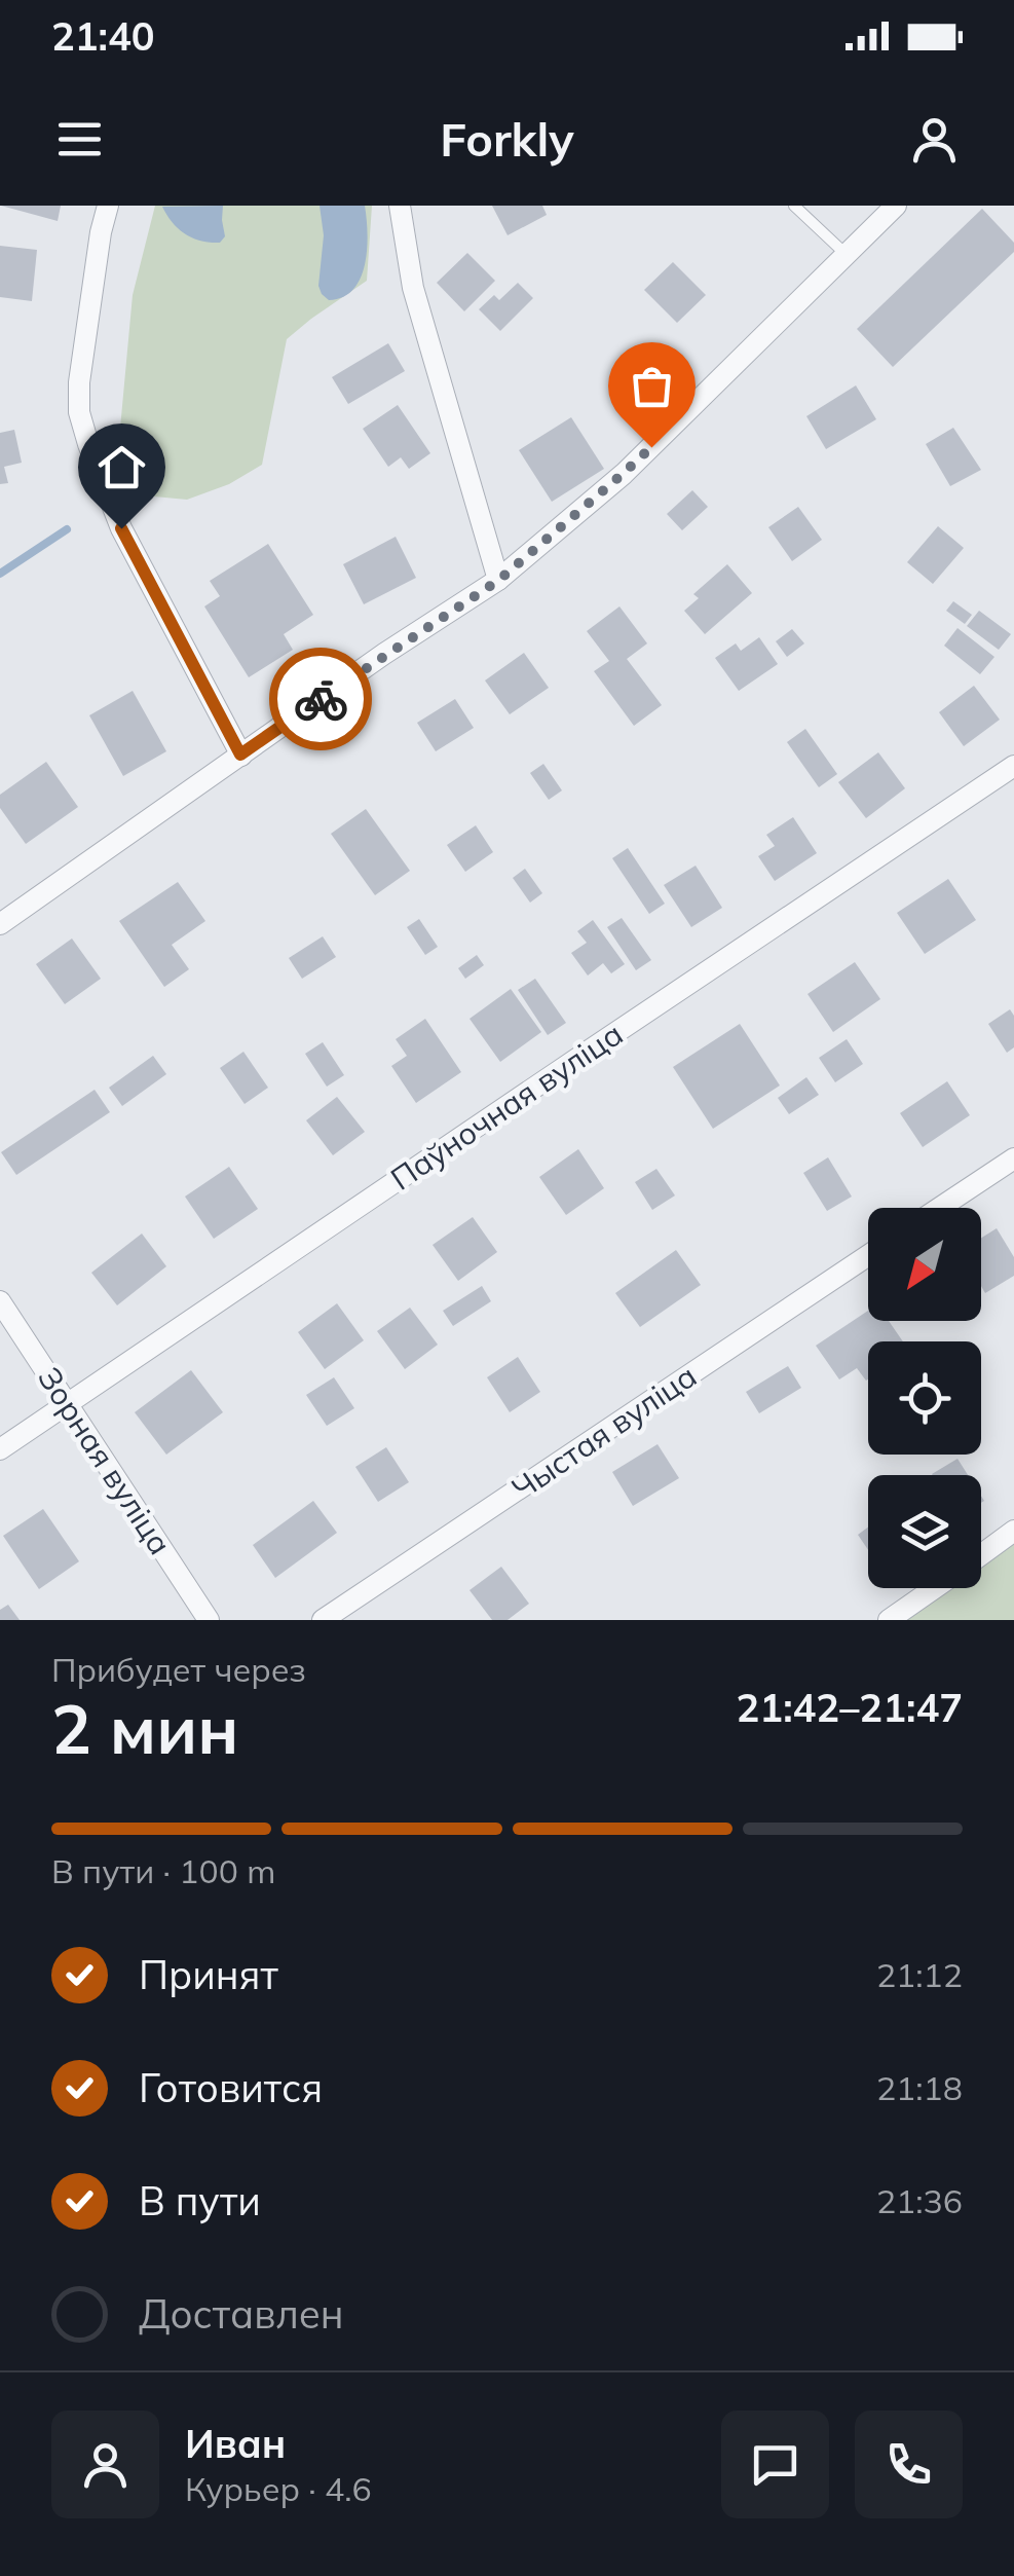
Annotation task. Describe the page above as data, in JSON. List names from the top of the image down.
{
  "streets": {
    "street": ["Паўночная вуліца", "Чыстая вуліца", "Зорная вуліца"]
  },
  "crossings": [
    ["Паўночная вуліца", "Зорная вуліца"]
  ],
  "north": "bottom left",
  "page": {
    "status": "21:40",
    "header": "Forkly",
    "heading": ["2 мин", "Прибудет через", "21:42–21:47"],
    "panel": ["Иван", "Курьер · 4.6"],
    "bar": "В пути · 100 m",
    "list": [
      ["Принят", "21:12"],
      ["Готовится", "21:18"],
      ["В пути", "21:36"],
      "Доставлен"
    ]
  }
}
